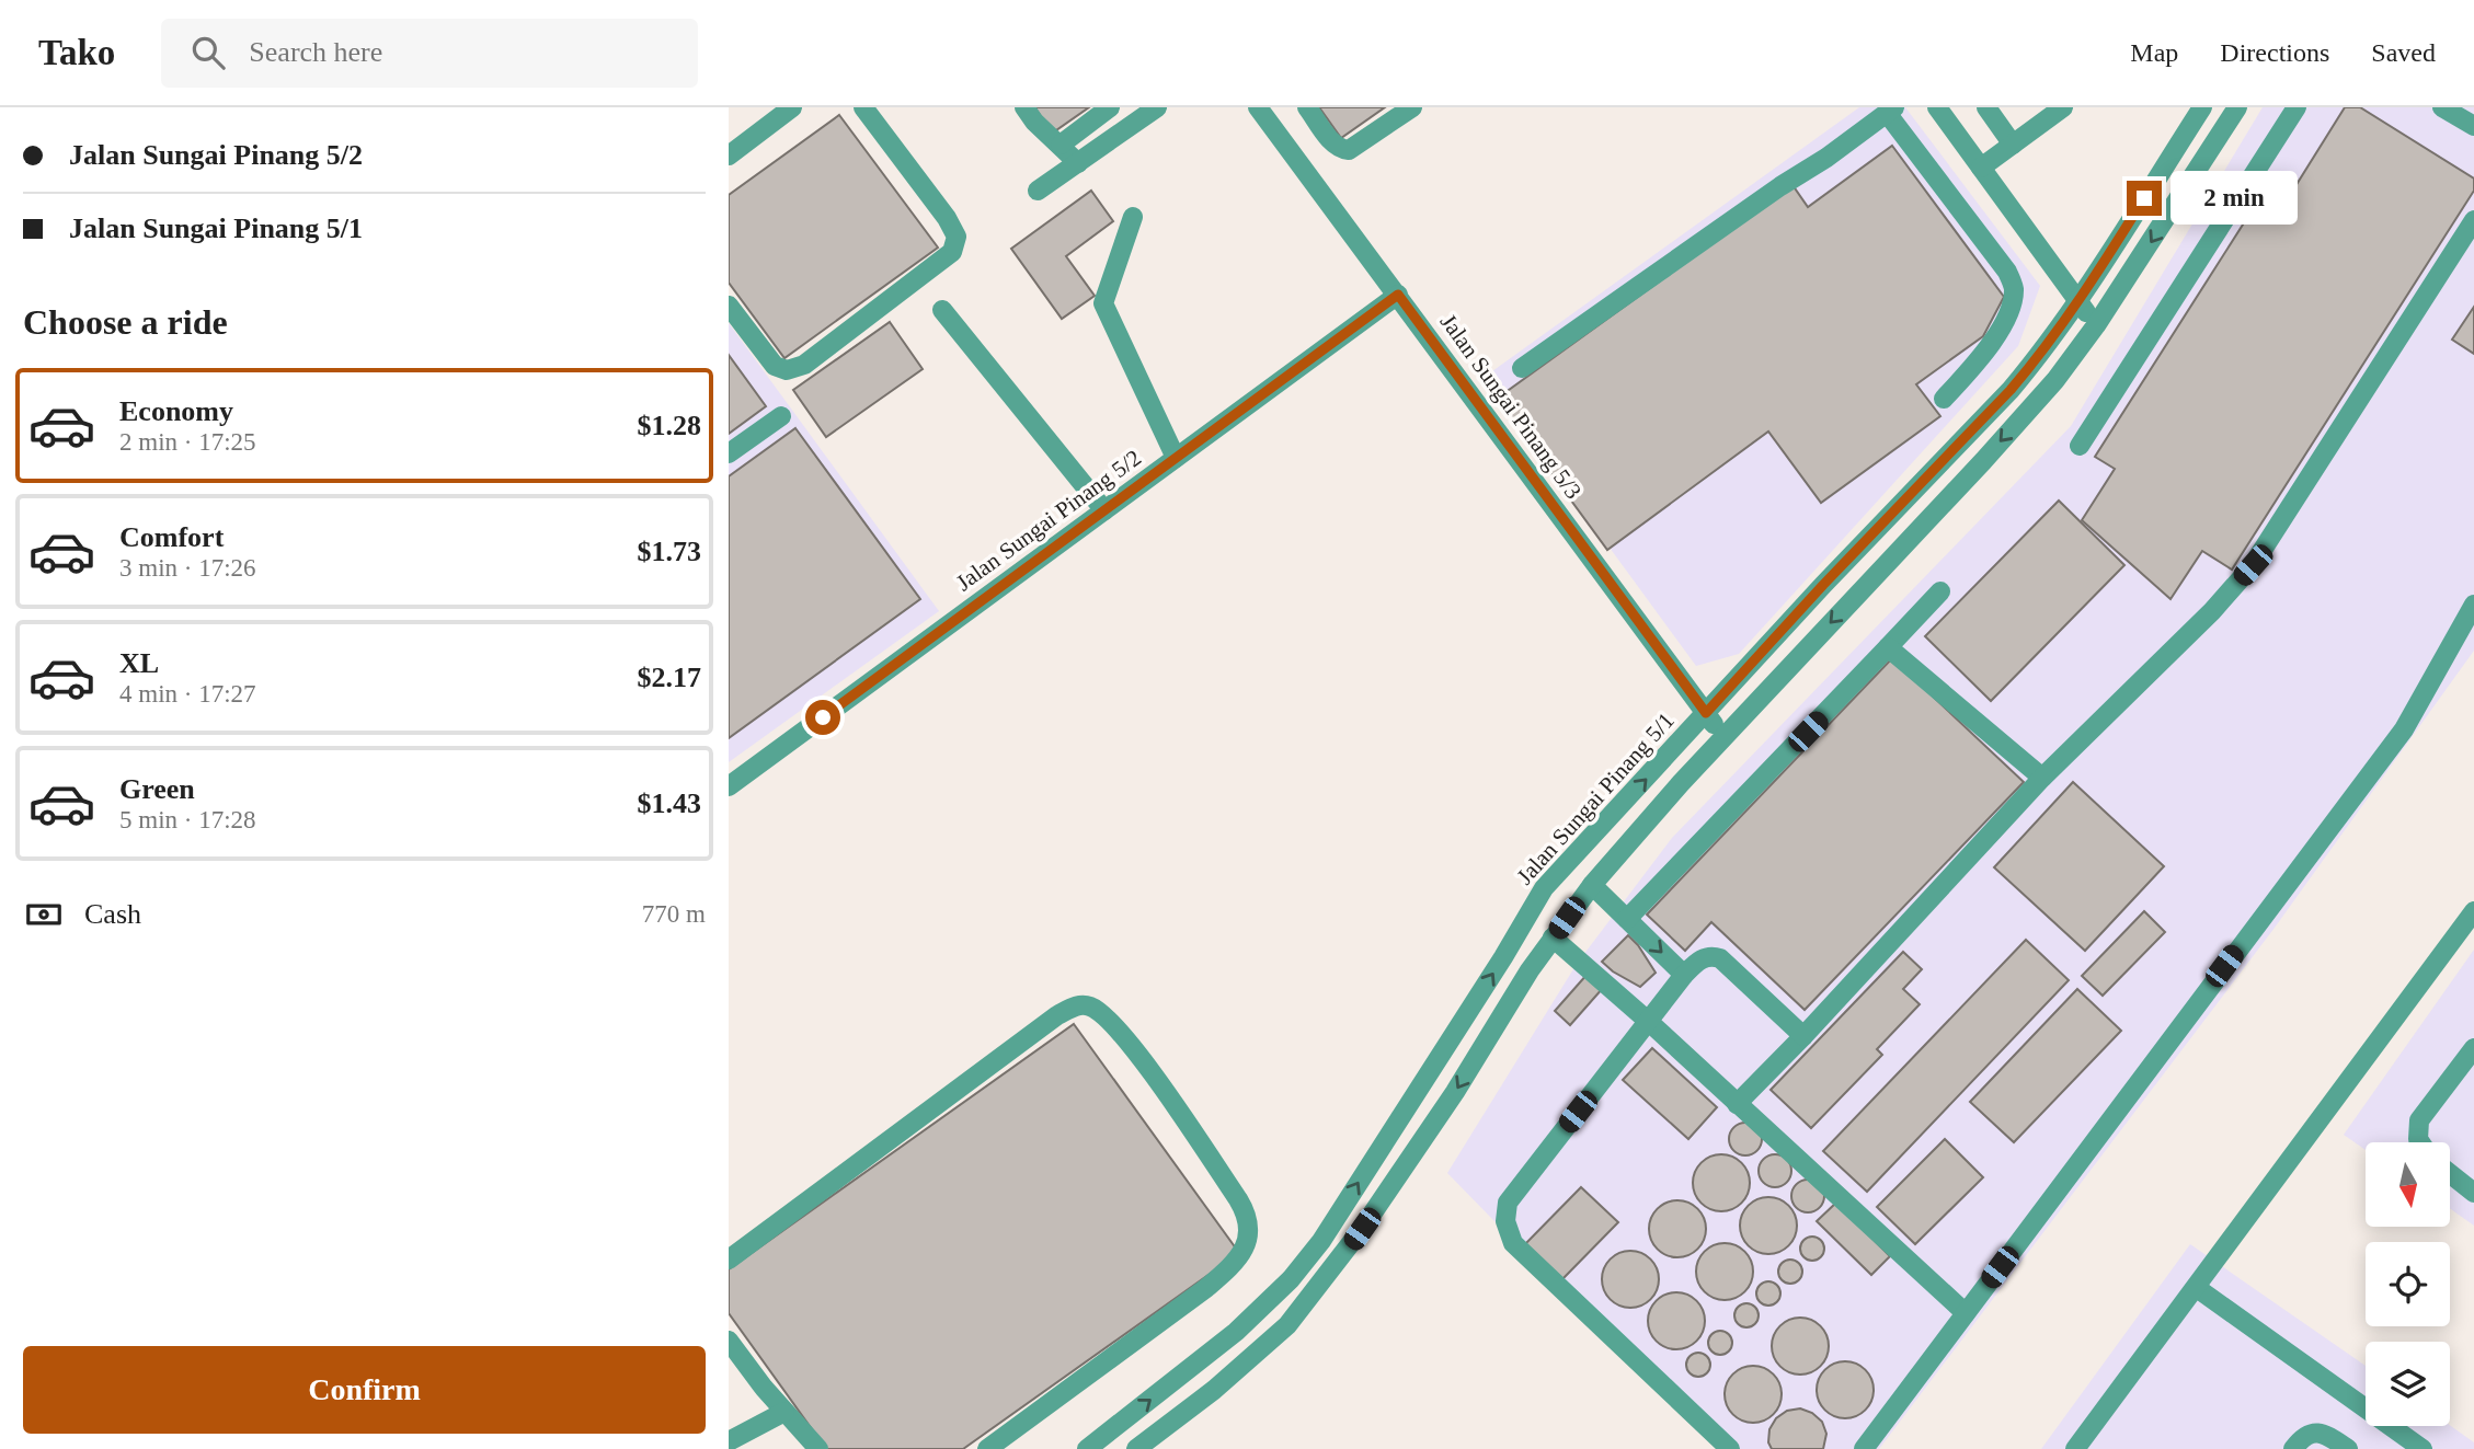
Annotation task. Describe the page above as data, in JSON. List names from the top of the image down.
{
  "streets": {
    "street": ["Jalan Sungai Pinang 5/3", "Jalan Sungai Pinang 5/2", "Jalan Sungai Pinang 5/1"]
  },
  "crossings": [
    ["Jalan Sungai Pinang 5/3", "Jalan Sungai Pinang 5/2"],
    ["Jalan Sungai Pinang 5/3", "Jalan Sungai Pinang 5/1"]
  ],
  "north": "bottom",
  "page": {
    "header": "Tako",
    "search": "Search here",
    "nav": ["Map", "Directions", "Saved"],
    "banner": ["Jalan Sungai Pinang 5/2", "Jalan Sungai Pinang 5/1"],
    "bubble": "2 min",
    "heading": "Choose a ride",
    "list": [
      {
        "name": "Economy",
        "note": "2 min · 17:25",
        "value": "$1.28"
      },
      {
        "name": "Comfort",
        "note": "3 min · 17:26",
        "value": "$1.73"
      },
      {
        "name": "XL",
        "note": "4 min · 17:27",
        "value": "$2.17"
      },
      {
        "name": "Green",
        "note": "5 min · 17:28",
        "value": "$1.43"
      }
    ],
    "pay": ["Cash", "770 m"],
    "buttons": "Confirm"
  }
}
